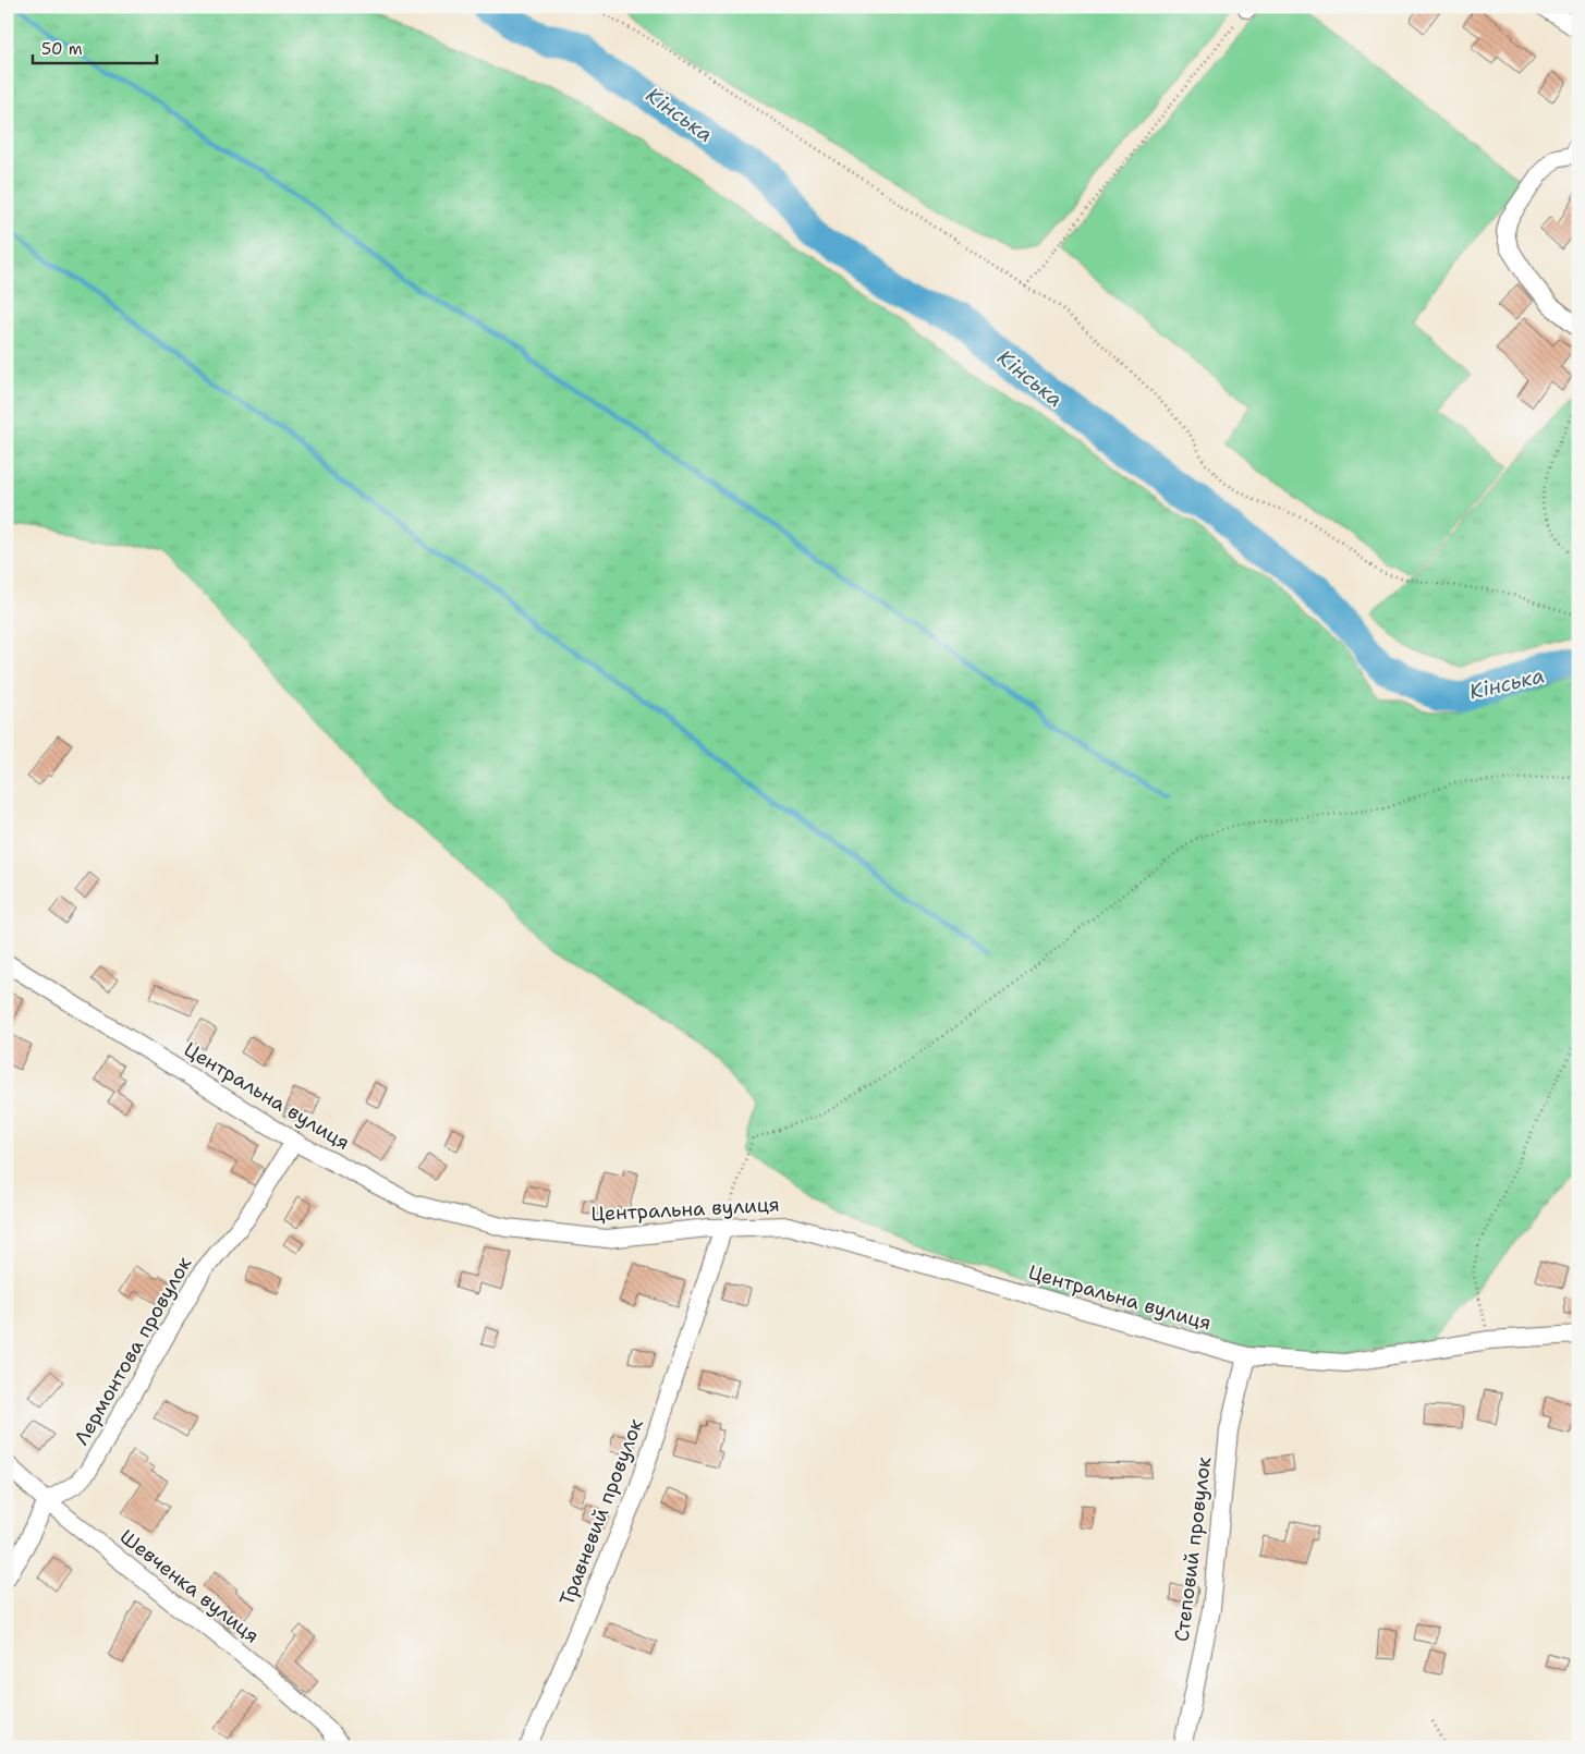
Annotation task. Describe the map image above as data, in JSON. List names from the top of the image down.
{
  "streets": {
    "street": [
      "Центральна вулиця",
      "Лермонтова провулок",
      "Травневий провулок",
      "Степовий провулок",
      "Шевченка вулиця"
    ]
  },
  "crossings": [
    ["Центральна вулиця", "Лермонтова провулок"],
    ["Центральна вулиця", "Травневий провулок"],
    ["Центральна вулиця", "Степовий провулок"],
    ["Лермонтова провулок", "Шевченка вулиця"]
  ],
  "water": ["Кінська"],
  "scale_bar": "50 m"
}
